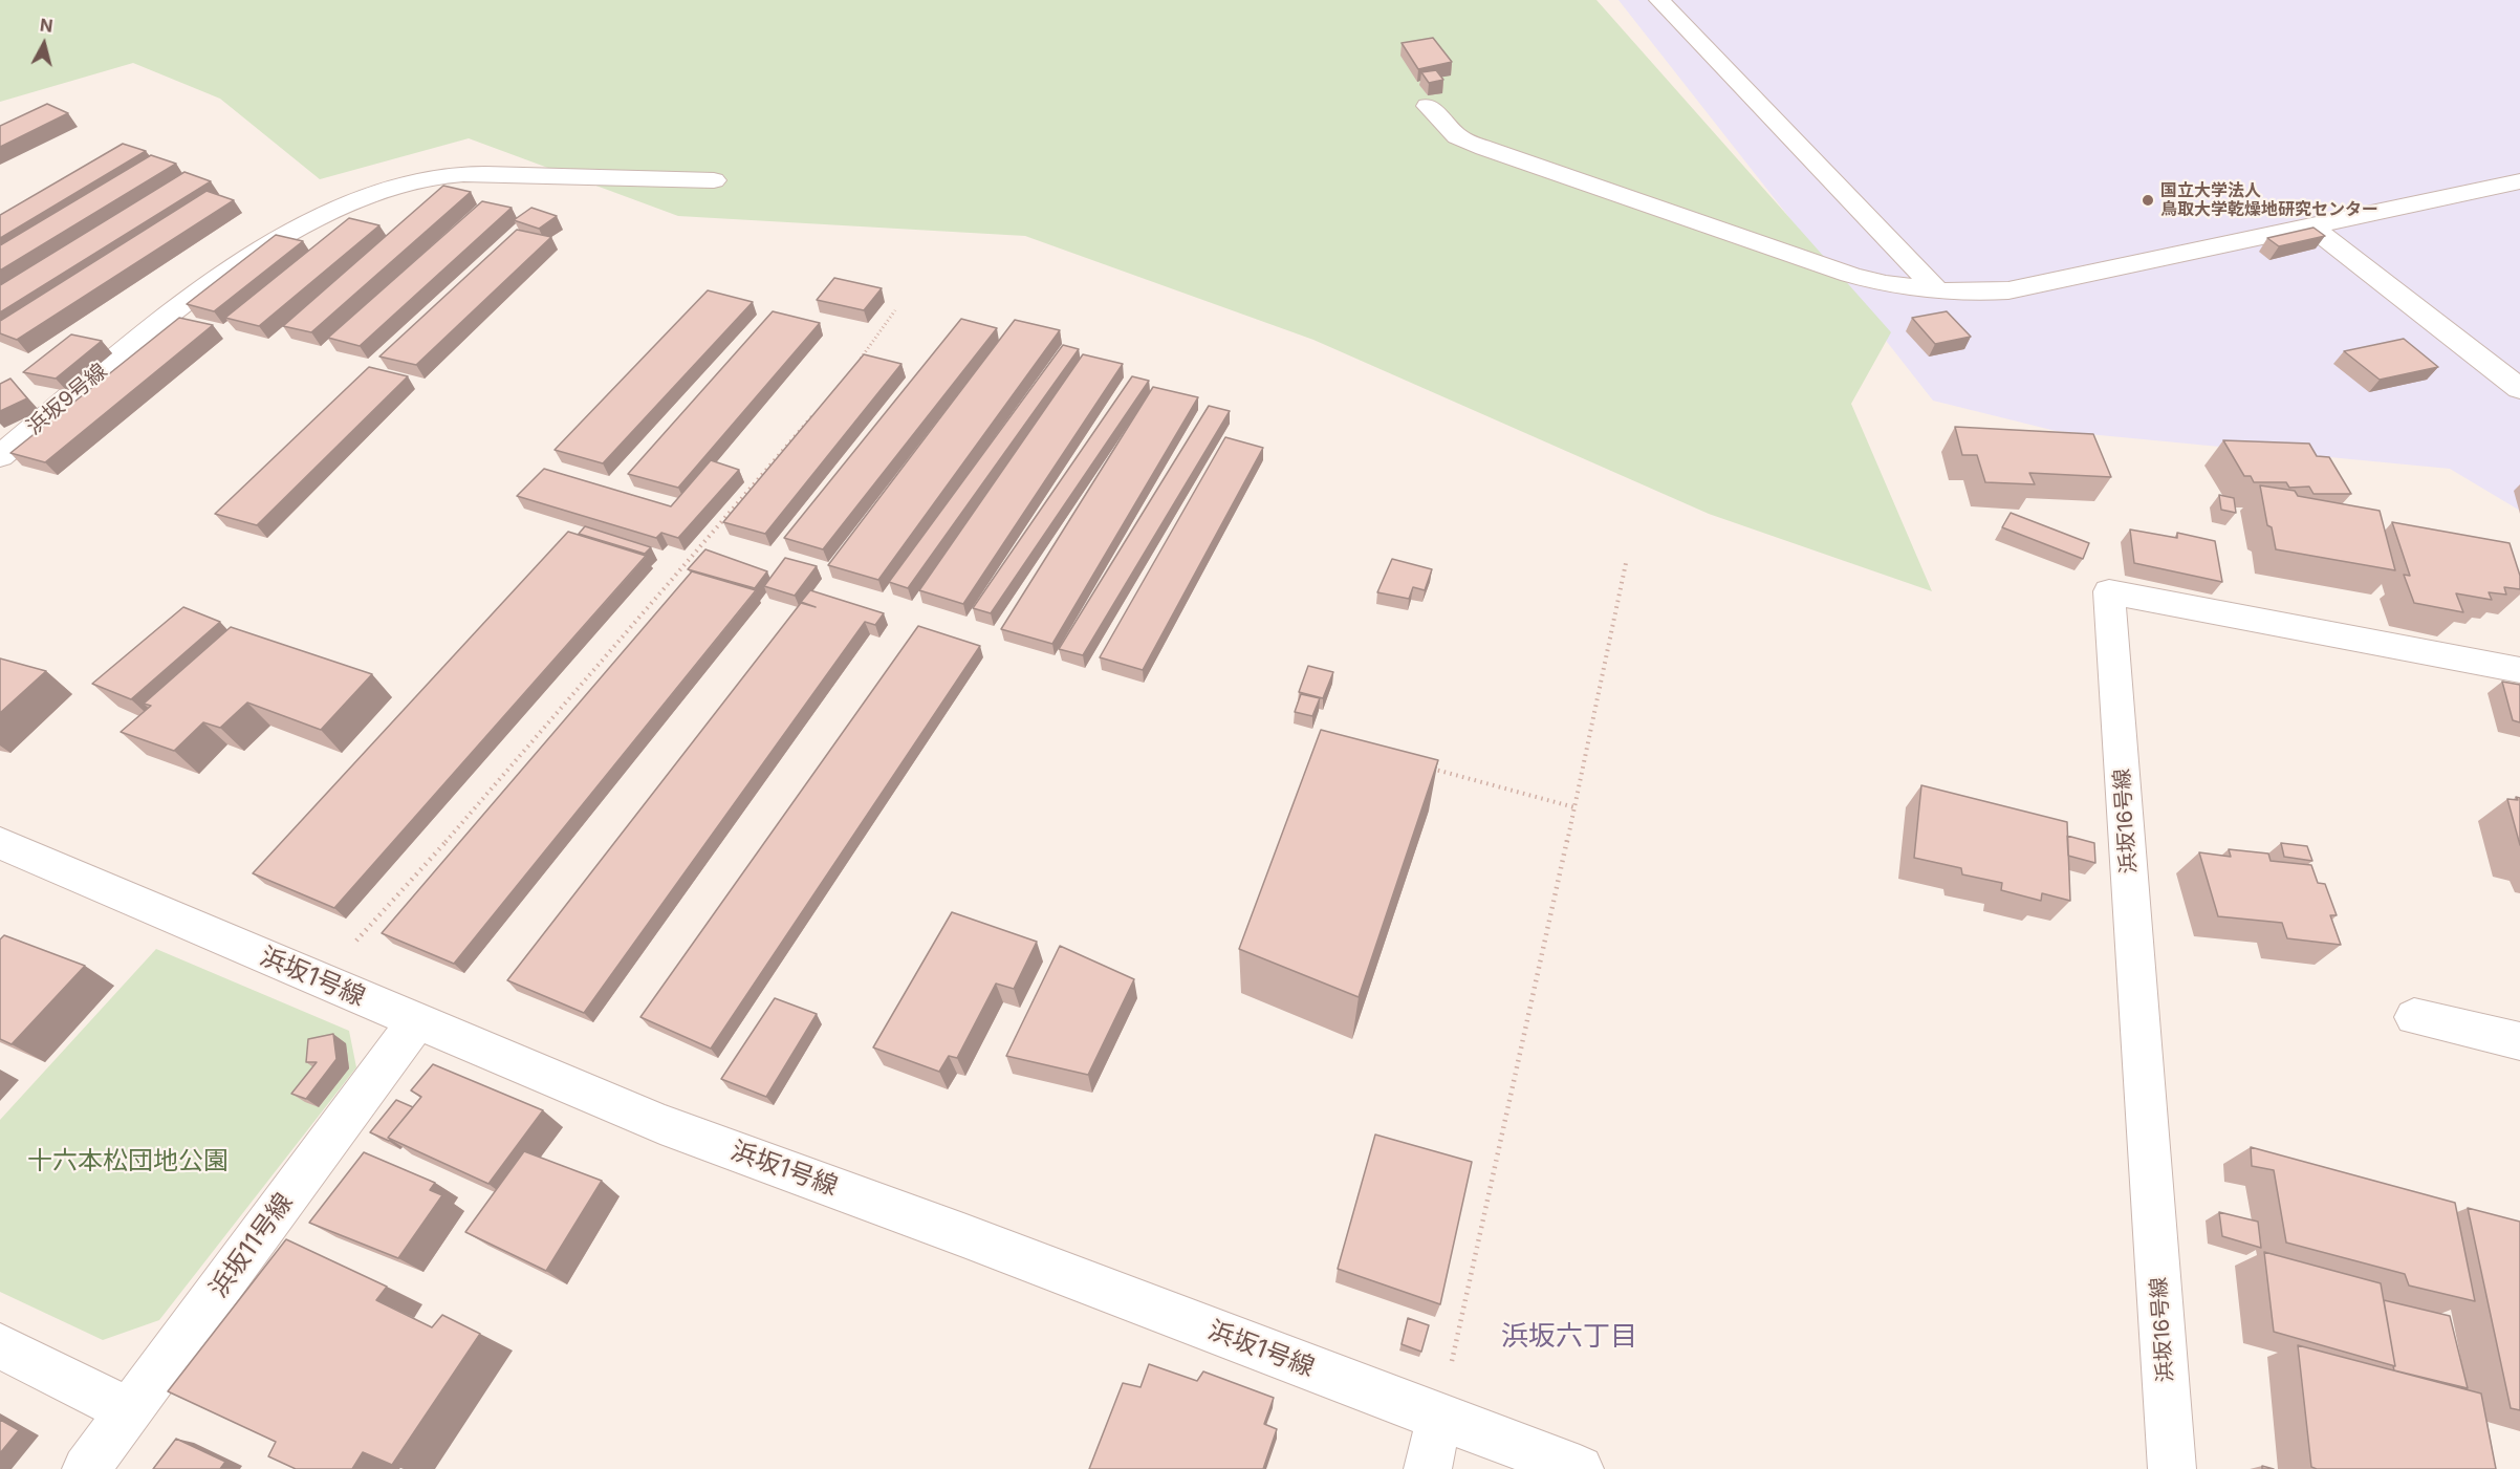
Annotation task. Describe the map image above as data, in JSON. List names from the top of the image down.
{
  "streets": {
    "street": [
      "浜坂9号線",
      "浜坂16号線",
      "浜坂1号線",
      "浜坂11号線"
    ]
  },
  "crossings": [
    ["浜坂1号線", "浜坂11号線"]
  ],
  "districts": ["浜坂六丁目"],
  "parks": ["十六本松団地公園"],
  "places": ["国立大学法人 鳥取大学乾燥地研究センター"],
  "north": "top"
}
